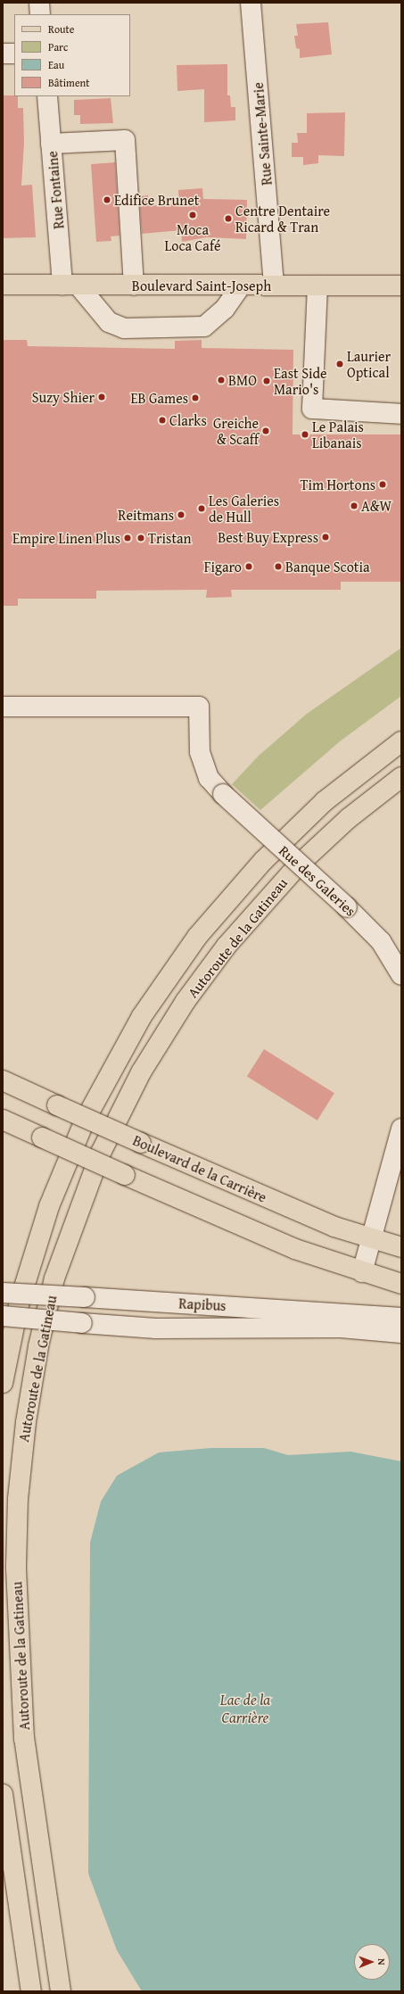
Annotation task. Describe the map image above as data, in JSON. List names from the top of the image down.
{
  "streets": {
    "main road": ["Boulevard Saint-Joseph", "Autoroute de la Gatineau", "Boulevard de la Carrière"],
    "street": [
      "Rue Sainte-Marie",
      "Rue Fontaine",
      "Rue des Galeries",
      "Rapibus"
    ]
  },
  "crossings": [
    ["Rue Sainte-Marie", "Boulevard Saint-Joseph"],
    ["Rue Fontaine", "Boulevard Saint-Joseph"]
  ],
  "water": ["Lac de la Carrière"],
  "places": [
    "Edifice Brunet",
    "Moca Loca Café",
    "Centre Dentaire Ricard & Tran",
    "Laurier Optical",
    "BMO",
    "East Side Mario's",
    "Suzy Shier",
    "EB Games",
    "Clarks",
    "Greiche & Scaff",
    "Le Palais Libanais",
    "Tim Hortons",
    "A&W",
    "Les Galeries de Hull",
    "Reitmans",
    "Best Buy Express",
    "Empire Linen Plus",
    "Tristan",
    "Figaro",
    "Banque Scotia"
  ],
  "legend": [
    "Route",
    "Parc",
    "Eau",
    "Bâtiment"
  ],
  "north": "right"
}
